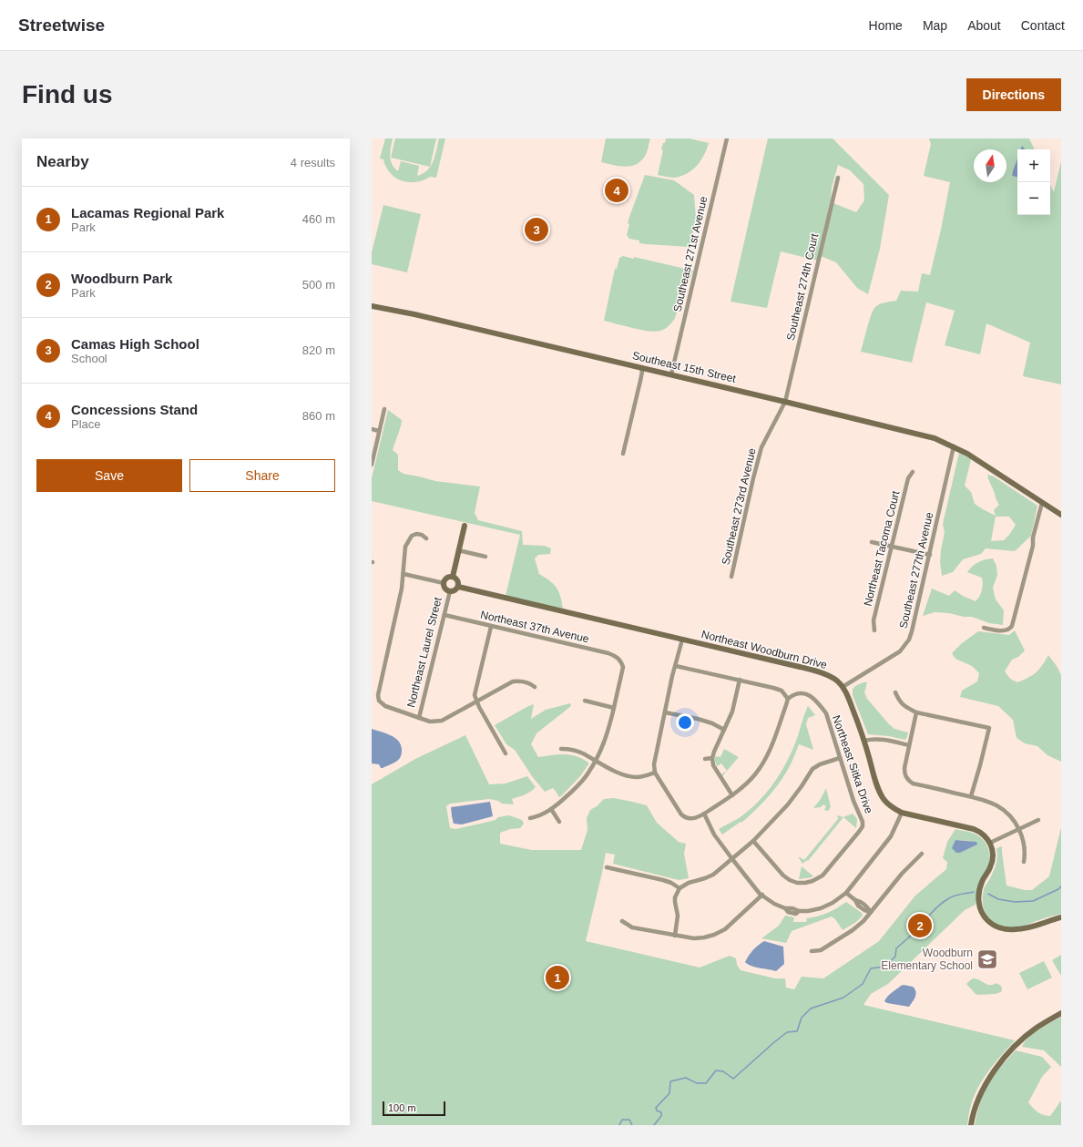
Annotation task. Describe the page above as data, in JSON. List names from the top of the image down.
{
  "streets": {
    "street": [
      "Southeast 271st Avenue",
      "Southeast 274th Court",
      "Southeast 15th Street",
      "Southeast 273rd Avenue",
      "Northeast Tacoma Court",
      "Southeast 277th Avenue",
      "Northeast 37th Avenue",
      "Northeast Woodburn Drive",
      "Northeast Laurel Street",
      "Northeast Sitka Drive"
    ]
  },
  "crossings": [
    ["Southeast 271st Avenue", "Southeast 15th Street"],
    ["Southeast 274th Court", "Southeast 15th Street"],
    ["Southeast 274th Court", "Southeast 273rd Avenue"],
    ["Southeast 15th Street", "Southeast 273rd Avenue"],
    ["Southeast 15th Street", "Southeast 277th Avenue"],
    ["Southeast 277th Avenue", "Northeast Woodburn Drive"],
    ["Northeast 37th Avenue", "Northeast Laurel Street"],
    ["Northeast Woodburn Drive", "Northeast Laurel Street"]
  ],
  "places": {
    "school or university": ["Woodburn Elementary School"]
  },
  "scale_bar": "100 m",
  "north": "top",
  "page": {
    "header": "Streetwise",
    "nav": [
      "Home",
      "Map",
      "About",
      "Contact"
    ],
    "buttons": [
      "Directions",
      ["Save", "Share"]
    ],
    "title": "Find us",
    "heading": ["Nearby", "4 results"],
    "map_buttons": ["+", "−"],
    "pins": [
      "4",
      "3",
      "2",
      "1"
    ],
    "list": [
      {
        "mark": "1",
        "name": "Lacamas Regional Park",
        "note": "Park",
        "value": "460 m"
      },
      {
        "mark": "2",
        "name": "Woodburn Park",
        "note": "Park",
        "value": "500 m"
      },
      {
        "mark": "3",
        "name": "Camas High School",
        "note": "School",
        "value": "820 m"
      },
      {
        "mark": "4",
        "name": "Concessions Stand",
        "note": "Place",
        "value": "860 m"
      }
    ],
    "scale": "100 m"
  }
}
